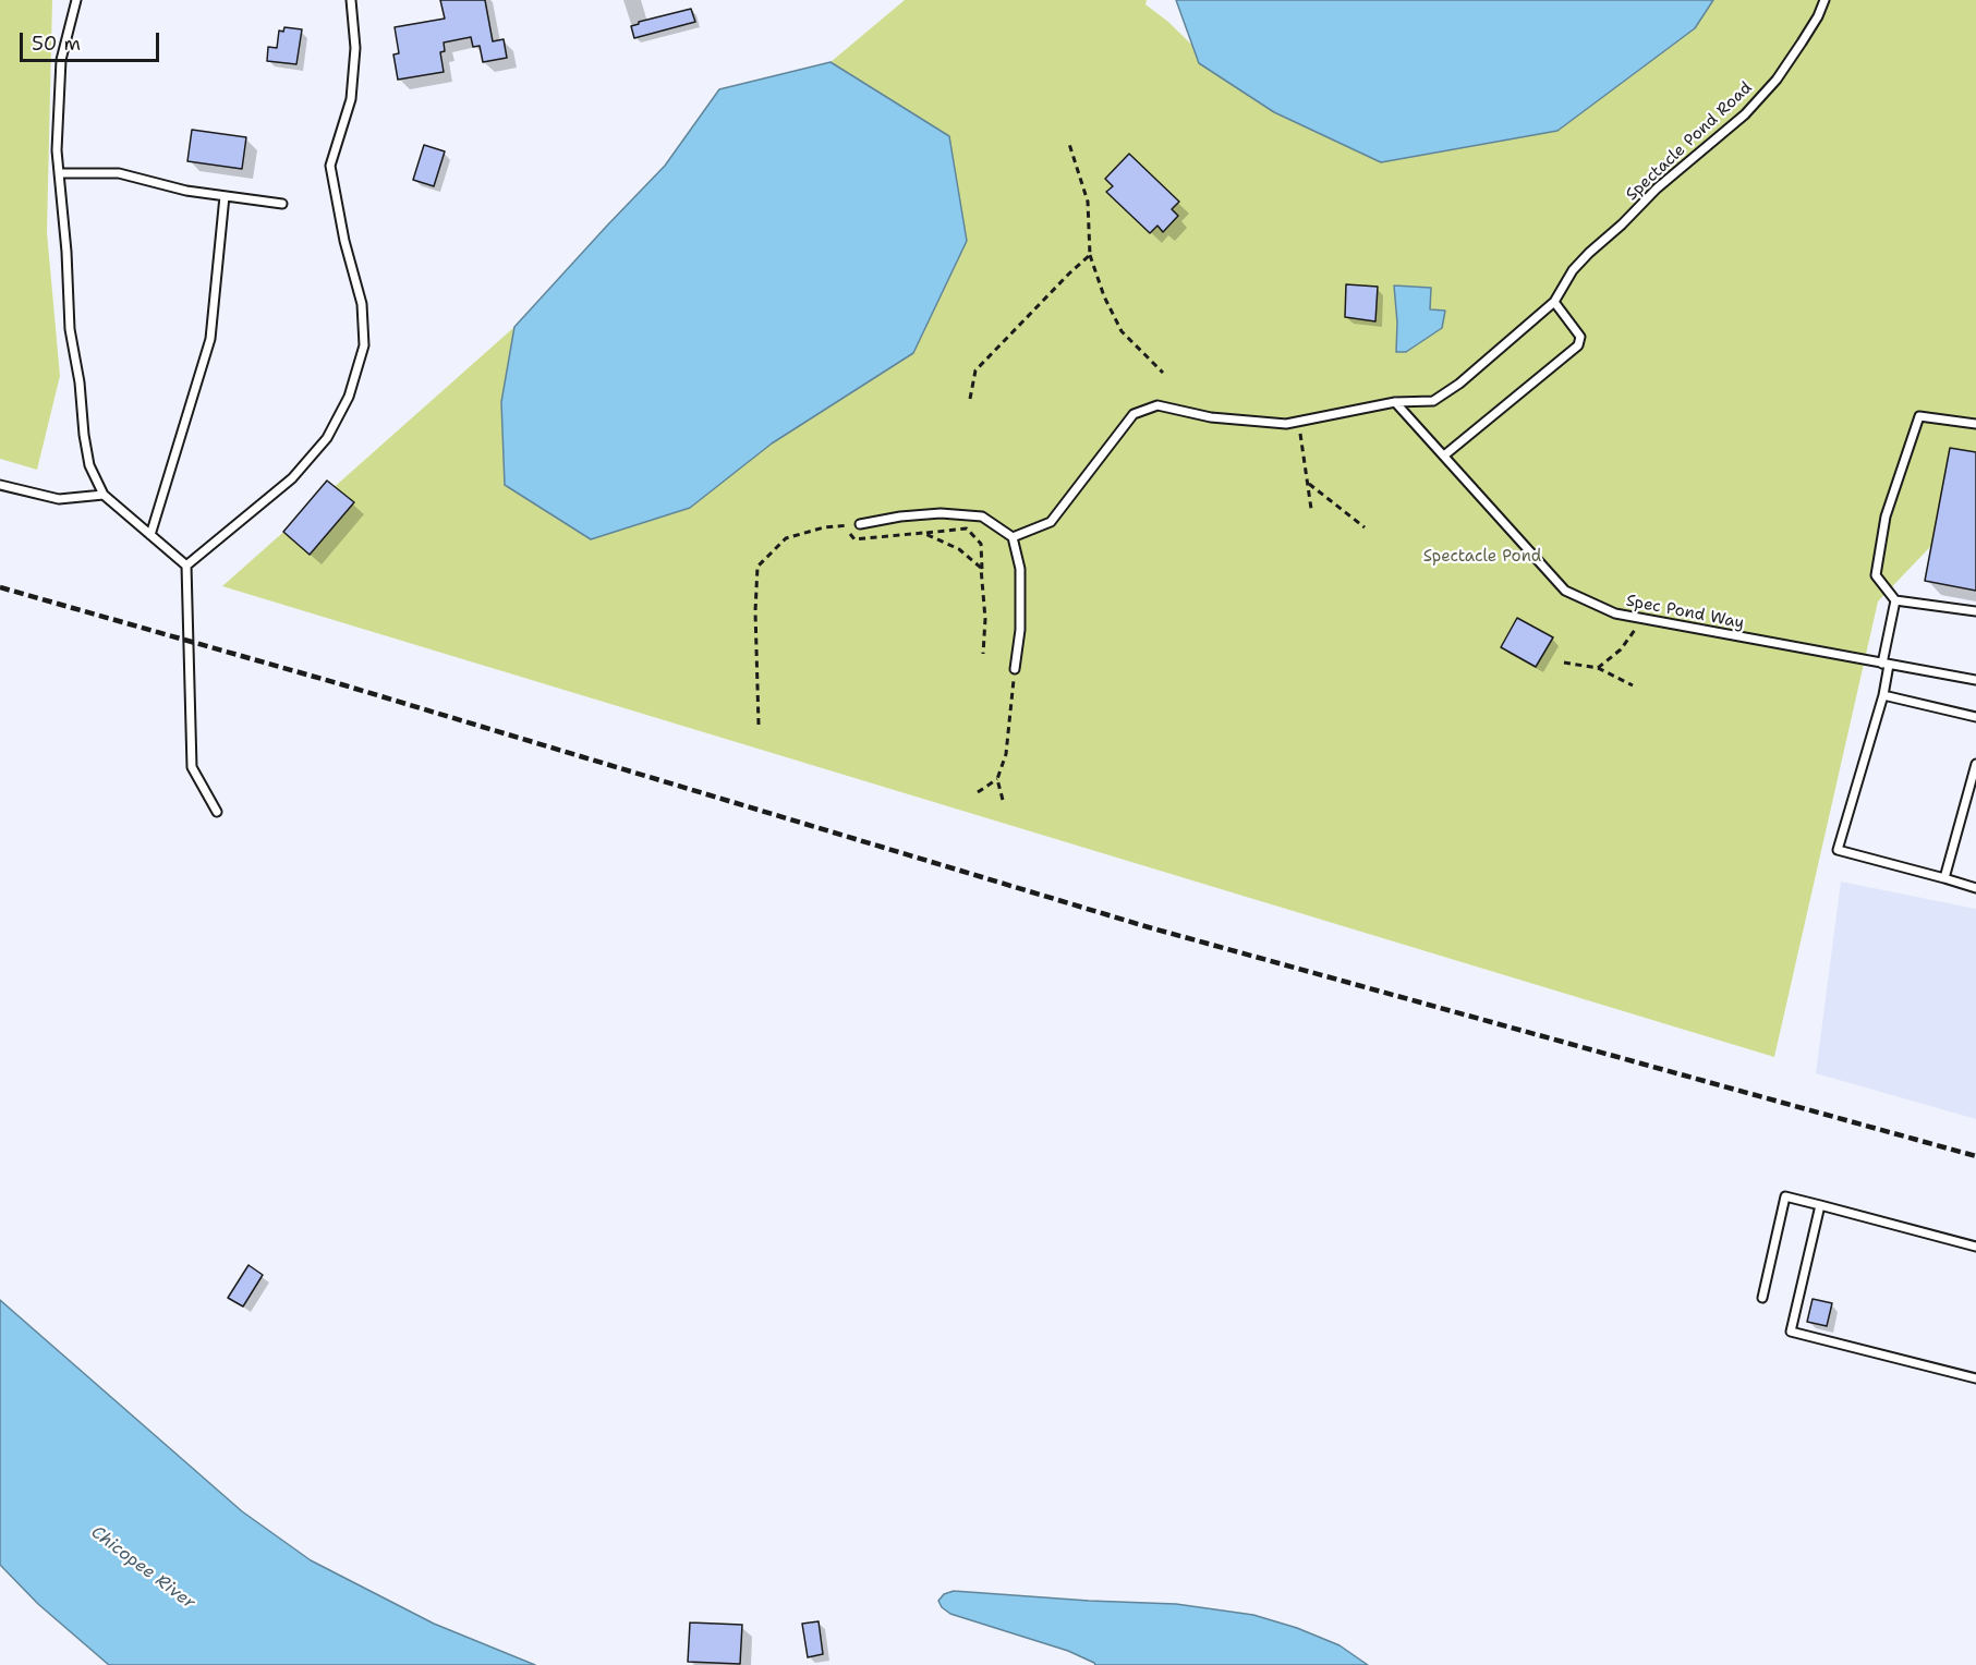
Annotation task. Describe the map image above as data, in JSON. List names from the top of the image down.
{
  "streets": {
    "lane": ["Spectacle Pond Road", "Spec Pond Way"]
  },
  "crossings": [
    ["Spectacle Pond Road", "Spec Pond Way"]
  ],
  "water": ["Chicopee River"],
  "parks": ["Spectacle Pond"],
  "scale_bar": "50 m"
}
